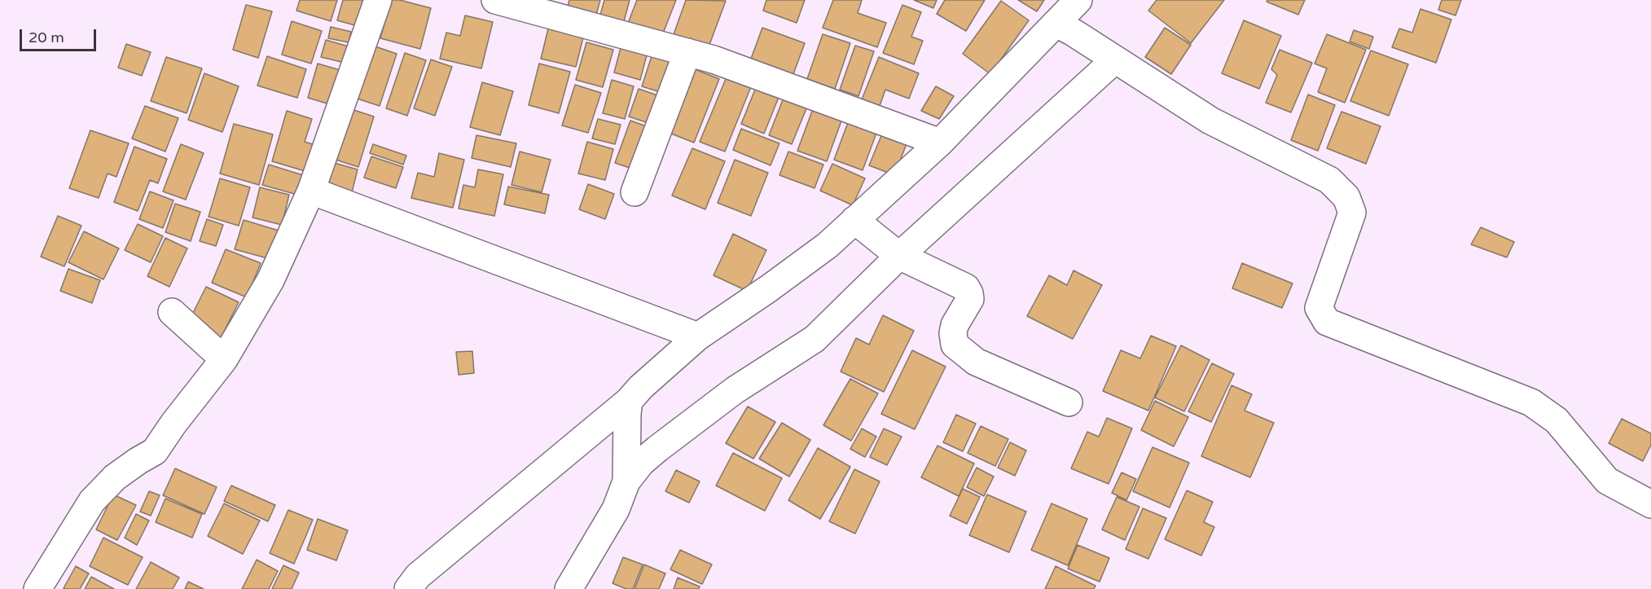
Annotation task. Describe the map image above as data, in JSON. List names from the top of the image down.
{
  "scale_bar": "20 m"
}
